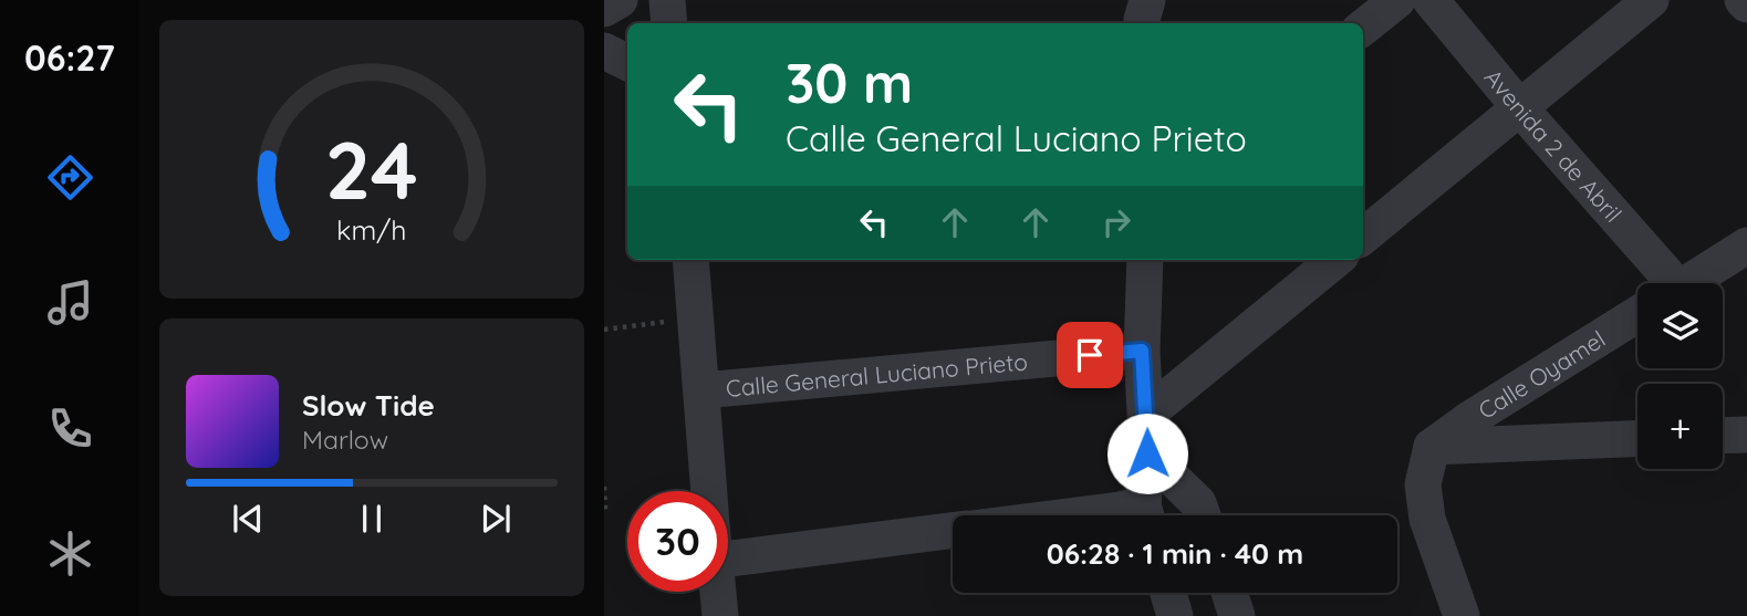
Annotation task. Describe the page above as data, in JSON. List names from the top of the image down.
{
  "streets": {
    "street": ["Avenida 2 de Abril", "Calle General Luciano Prieto", "Calle Oyamel"]
  },
  "page": {
    "tabs": "06:27",
    "turn": ["30 m", "Calle General Luciano Prieto"],
    "map_buttons": "+",
    "song": ["Slow Tide", "Marlow"],
    "limit": "30",
    "trip": "06:28 · 1 min · 40 m",
    "gauge": ["24", "km/h"]
  }
}
